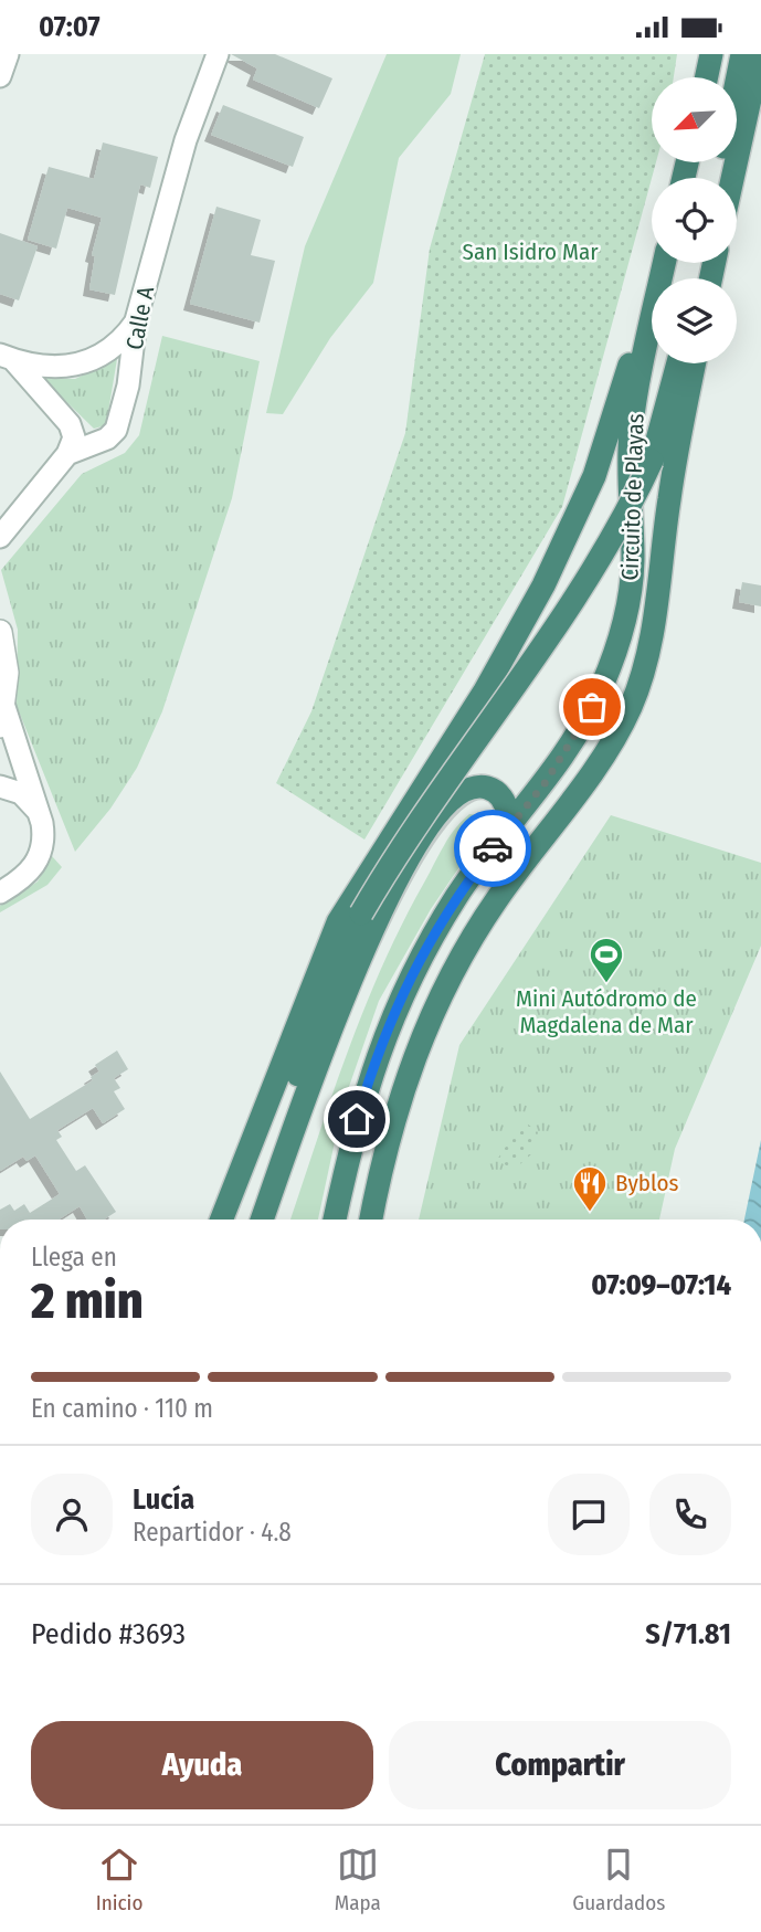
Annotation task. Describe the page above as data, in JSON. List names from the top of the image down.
{
  "streets": {
    "highway": ["Circuito de Playas"],
    "street": ["Calle A"]
  },
  "parks": ["San Isidro Mar"],
  "places": {
    "sports": ["Mini Autódromo de Magdalena de Mar"],
    "restaurant": ["Byblos"]
  },
  "north": "bottom left",
  "page": {
    "status": "07:07",
    "heading": ["2 min", "Llega en", "07:09–07:14"],
    "panel": [
      "Lucía",
      "Repartidor · 4.8",
      "Pedido #3693",
      "S/71.81"
    ],
    "bar": "En camino · 110 m",
    "buttons": ["Ayuda", "Compartir"],
    "tabs": ["Inicio", "Mapa", "Guardados"]
  }
}
